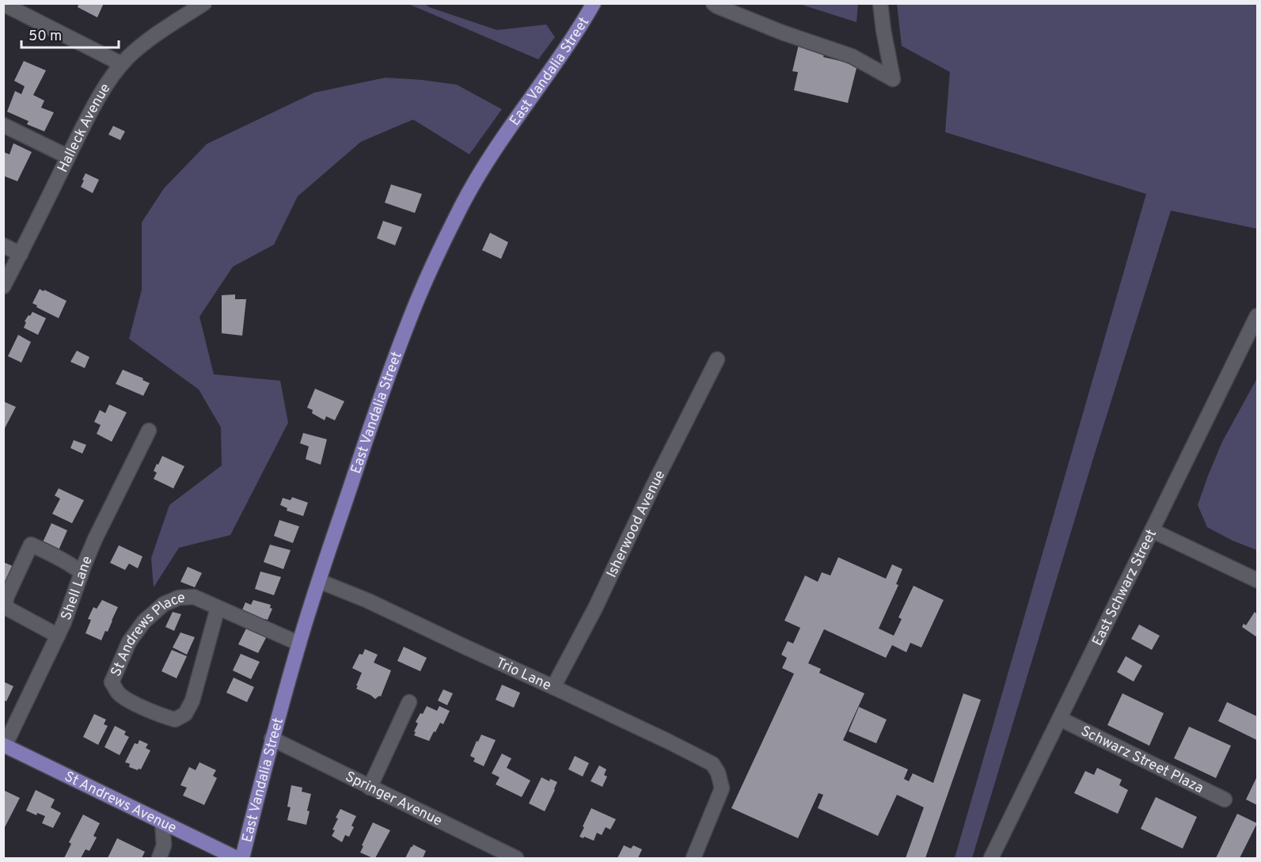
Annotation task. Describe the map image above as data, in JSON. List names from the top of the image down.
{
  "streets": {
    "main road": ["East Vandalia Street", "St Andrews Avenue"],
    "street": [
      "Halleck Avenue",
      "Isherwood Avenue",
      "East Schwarz Street",
      "Shell Lane",
      "St Andrews Place",
      "Trio Lane",
      "Schwarz Street Plaza",
      "Springer Avenue"
    ]
  },
  "crossings": [
    ["East Vandalia Street", "St Andrews Place"],
    ["East Vandalia Street", "Trio Lane"],
    ["East Vandalia Street", "Springer Avenue"],
    ["Isherwood Avenue", "Trio Lane"],
    ["East Schwarz Street", "Schwarz Street Plaza"],
    ["Shell Lane", "St Andrews Avenue"]
  ],
  "scale_bar": "50 m"
}
